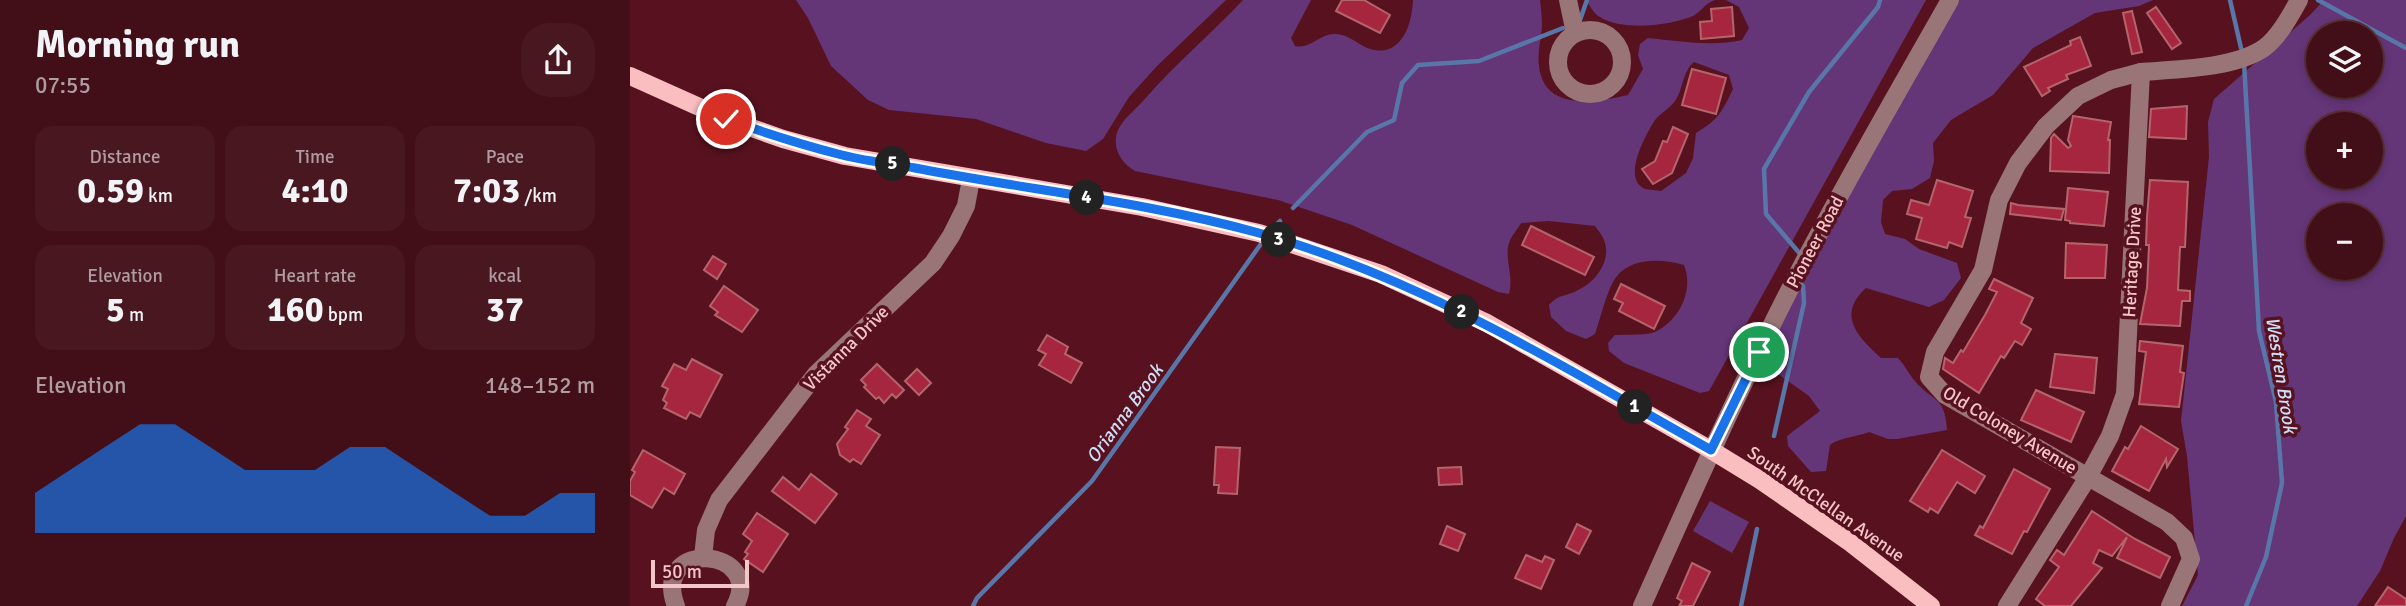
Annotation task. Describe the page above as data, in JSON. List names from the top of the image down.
{
  "streets": {
    "main road": ["South McClellan Avenue"],
    "street": [
      "Pioneer Road",
      "Heritage Drive",
      "Vistanna Drive",
      "Old Coloney Avenue"
    ]
  },
  "crossings": [
    ["Pioneer Road", "South McClellan Avenue"],
    ["Heritage Drive", "Old Coloney Avenue"],
    ["Vistanna Drive", "South McClellan Avenue"]
  ],
  "water": ["Westren Brook", "Orianna Brook"],
  "scale_bar": "50 m",
  "page": {
    "heading": ["Morning run", "07:55"],
    "map_buttons": ["+", "−"],
    "stats": [
      ["Distance", "0.59 km"],
      ["Time", "4:10"],
      ["Pace", "7:03 /km"],
      ["Elevation", "5 m"],
      ["Heart rate", "160 bpm"],
      ["kcal", "37"]
    ],
    "pins": [
      "5",
      "4",
      "3",
      "2",
      "1"
    ],
    "chart": ["Elevation", "148–152 m"],
    "scale": "50 m"
  }
}
